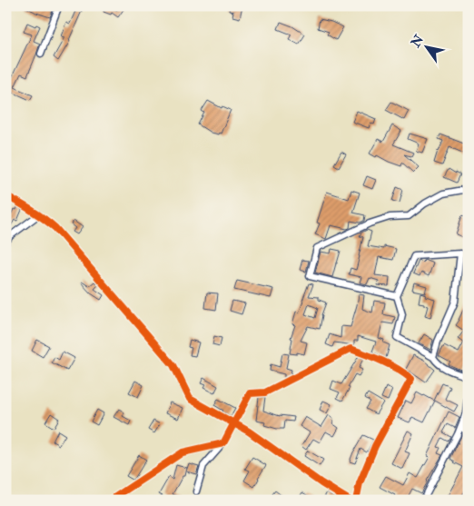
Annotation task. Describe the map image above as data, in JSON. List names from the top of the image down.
{
  "north": "top left"
}
